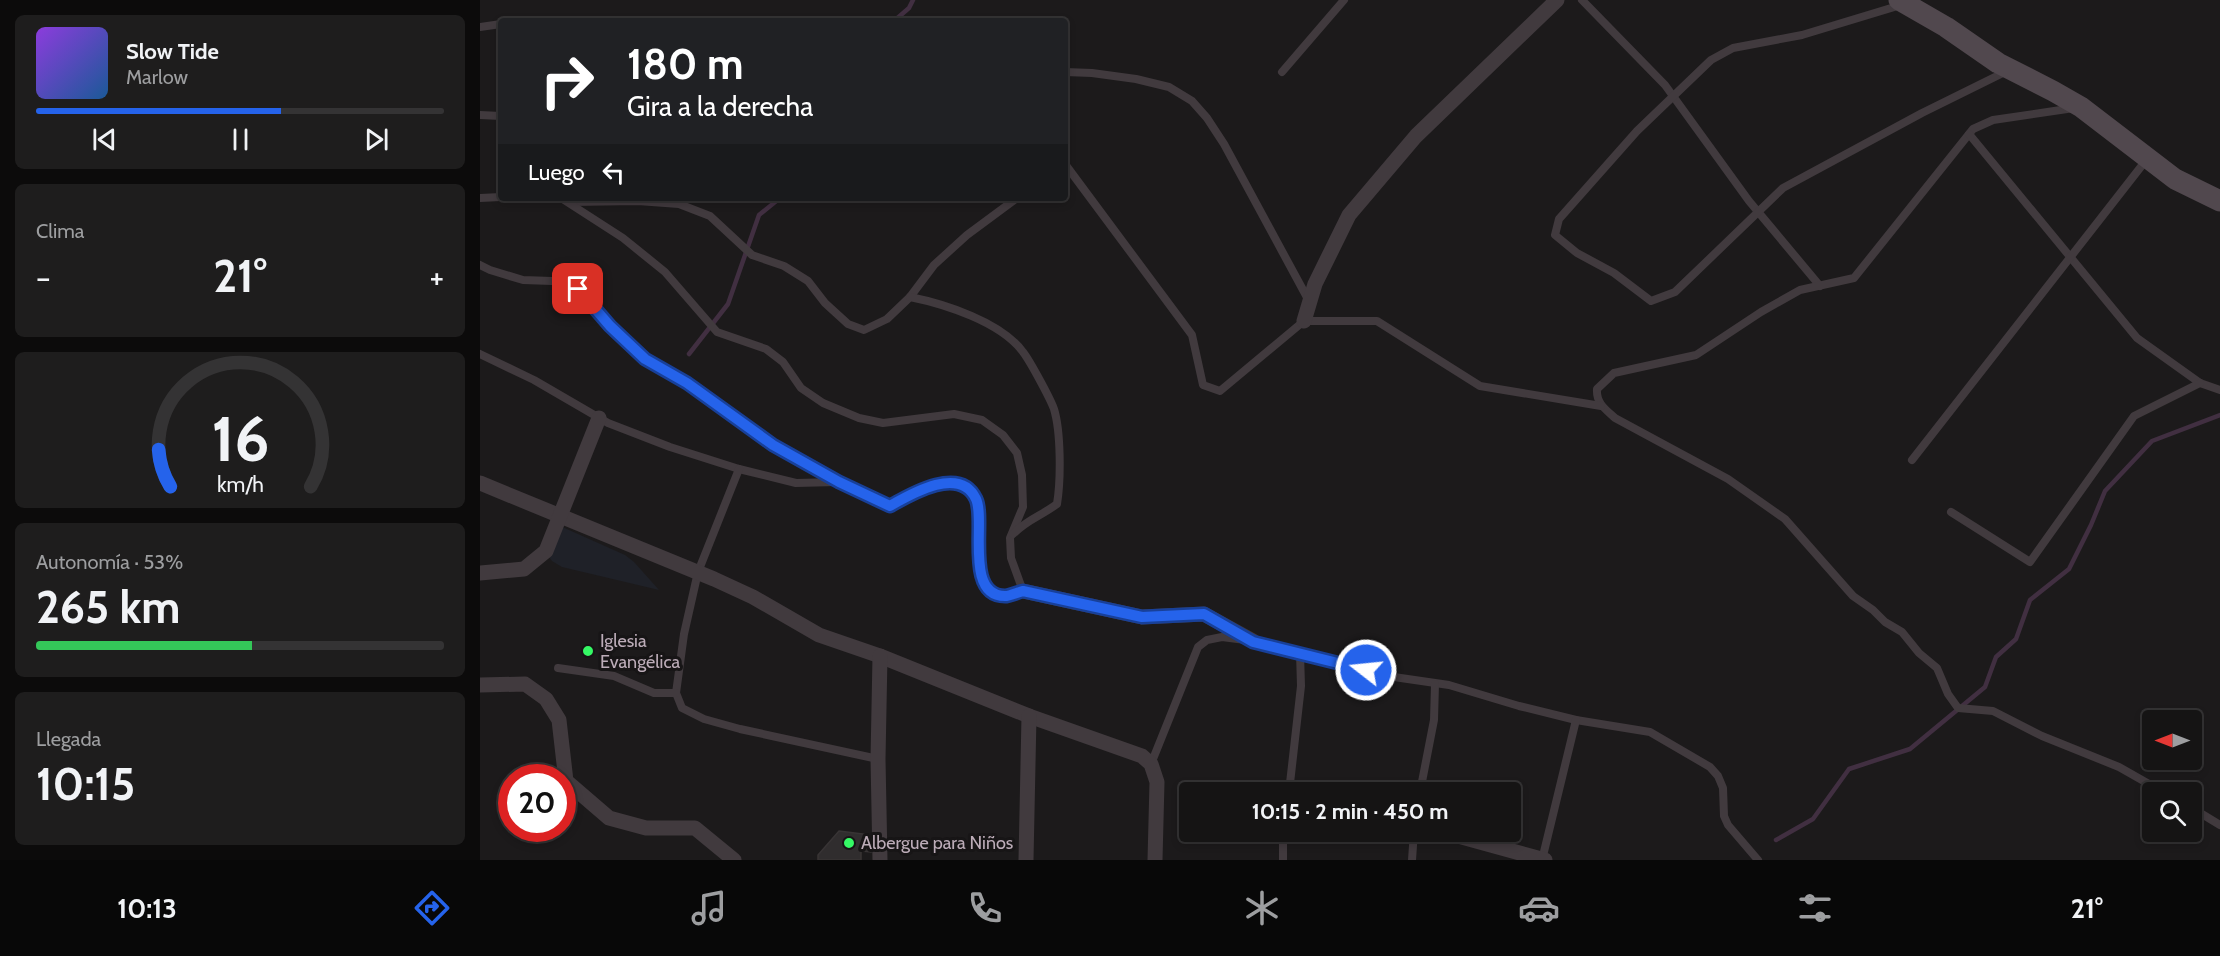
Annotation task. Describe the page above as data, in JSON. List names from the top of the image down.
{
  "places": ["Iglesia Evangélica", "Albergue para Niños"],
  "north": "left",
  "page": {
    "turn": ["180 m", "Gira a la derecha"],
    "song": ["Slow Tide", "Marlow"],
    "then": "Luego",
    "tile": [
      "Clima",
      ["Autonomía · 53%", "265 km"],
      ["Llegada", "10:15"]
    ],
    "heat": ["−", "21°", "+"],
    "limit": "20",
    "trip": "10:15 · 2 min · 450 m",
    "tabs": ["10:13", "21°"],
    "gauge": ["16", "km/h"]
  }
}
